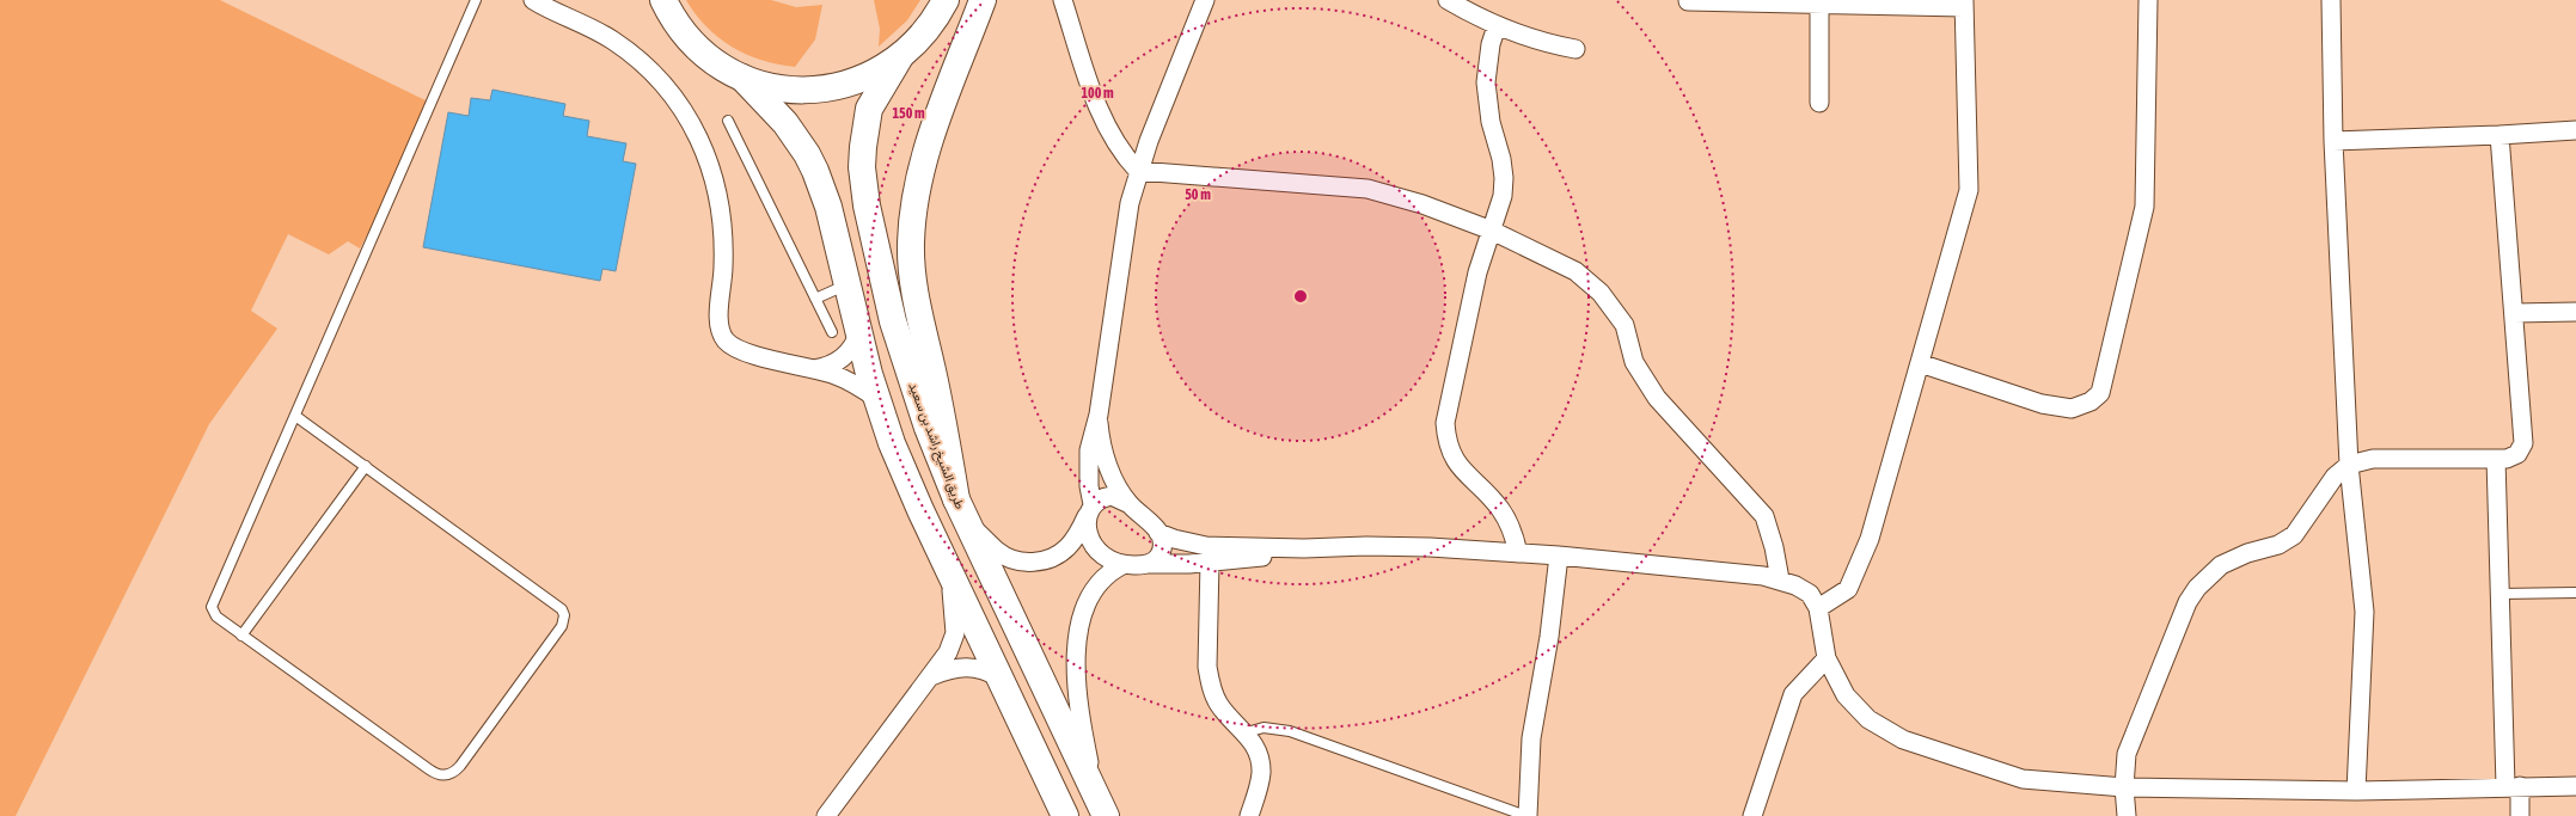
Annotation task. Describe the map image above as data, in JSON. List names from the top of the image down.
{
  "streets": {
    "main road": ["طريق الشيخ راشد بن سعيد"]
  },
  "rings": ["100 m", "150 m", "50 m"]
}
